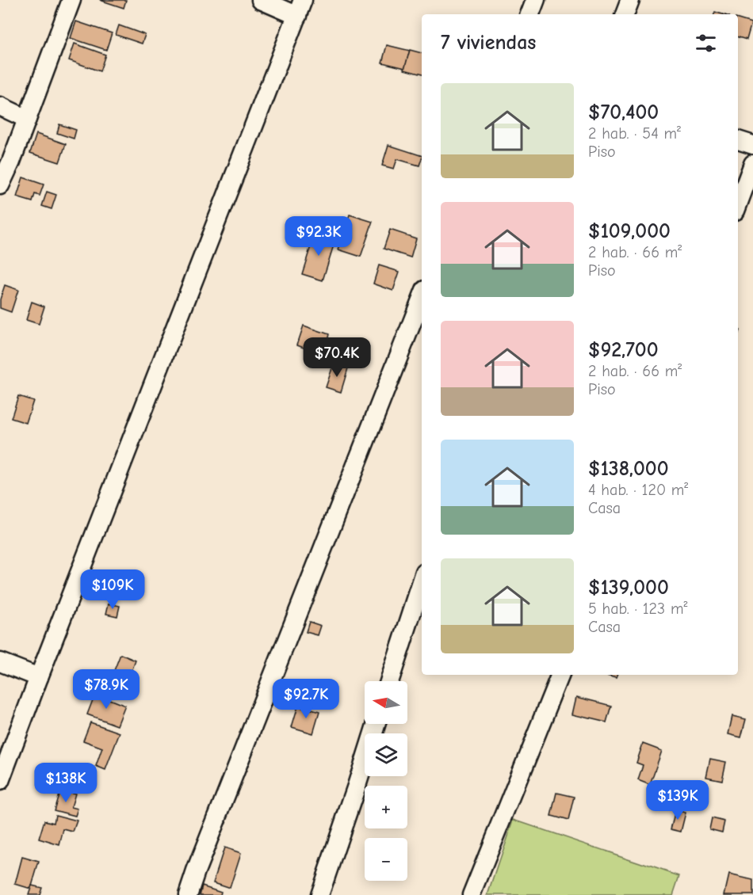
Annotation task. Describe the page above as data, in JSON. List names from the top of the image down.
{
  "north": "left",
  "page": {
    "heading": "7 viviendas",
    "list": [
      {
        "name": "$70,400",
        "note": "2 hab. · 54 m² · Piso"
      },
      {
        "name": "$109,000",
        "note": "2 hab. · 66 m² · Piso"
      },
      {
        "name": "$92,700",
        "note": "2 hab. · 66 m² · Piso"
      },
      {
        "name": "$138,000",
        "note": "4 hab. · 120 m² · Casa"
      },
      {
        "name": "$139,000",
        "note": "5 hab. · 123 m² · Casa"
      }
    ],
    "price": [
      "$92.3K",
      "$70.4K",
      "$109K",
      "$78.9K",
      "$92.7K",
      "$138K",
      "$139K"
    ],
    "map_buttons": ["+", "−"]
  }
}
